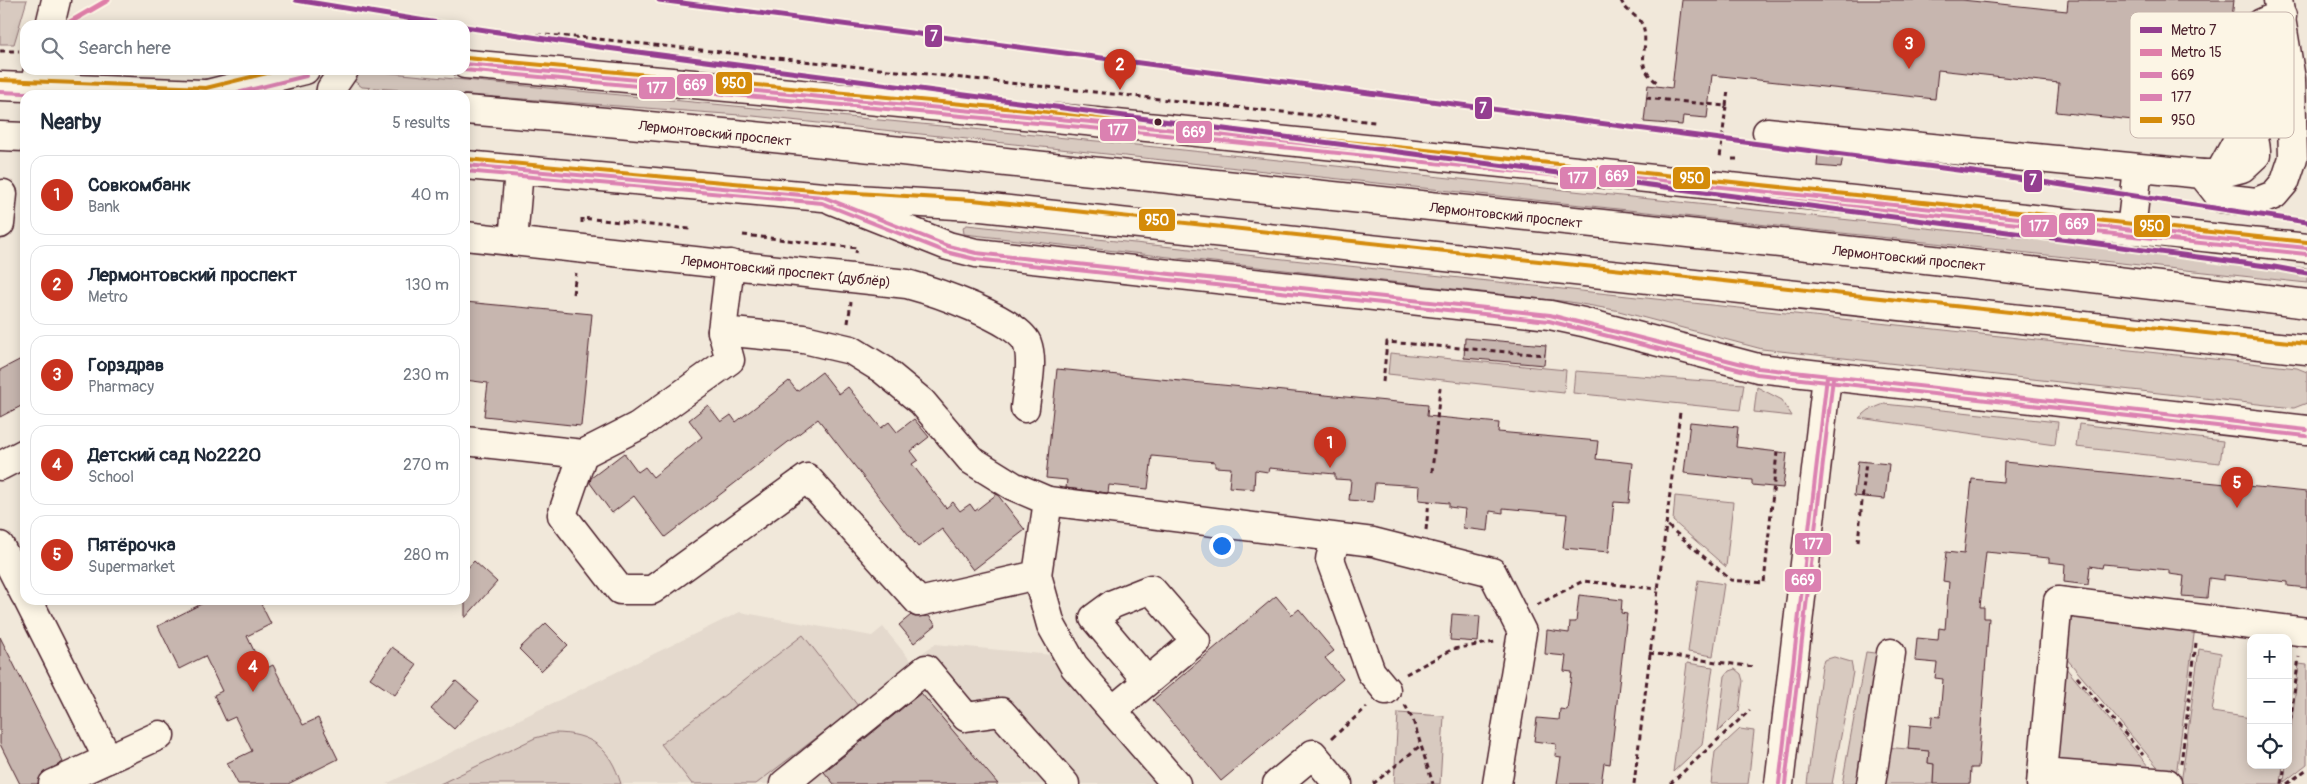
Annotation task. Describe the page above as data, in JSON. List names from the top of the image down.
{
  "streets": {
    "street": ["Лермонтовский проспект", "Лермонтовский проспект (дублёр)"]
  },
  "lines": [
    "metro line 7",
    "metro line 15",
    "transit line 950",
    "transit line 669",
    "transit line 177"
  ],
  "legend": [
    "Metro 7",
    "Metro 15",
    "669",
    "177",
    "950"
  ],
  "page": {
    "search": "Search here",
    "pins": [
      "3",
      "2",
      "1",
      "5",
      "4"
    ],
    "heading": ["Nearby", "5 results"],
    "list": [
      {
        "mark": "1",
        "name": "Совкомбанк",
        "note": "Bank",
        "value": "40 m"
      },
      {
        "mark": "2",
        "name": "Лермонтовский проспект",
        "note": "Metro",
        "value": "130 m"
      },
      {
        "mark": "3",
        "name": "Горздрав",
        "note": "Pharmacy",
        "value": "230 m"
      },
      {
        "mark": "4",
        "name": "Детский сад №2220",
        "note": "School",
        "value": "270 m"
      },
      {
        "mark": "5",
        "name": "Пятёрочка",
        "note": "Supermarket",
        "value": "280 m"
      }
    ],
    "map_buttons": ["+", "−"]
  }
}
